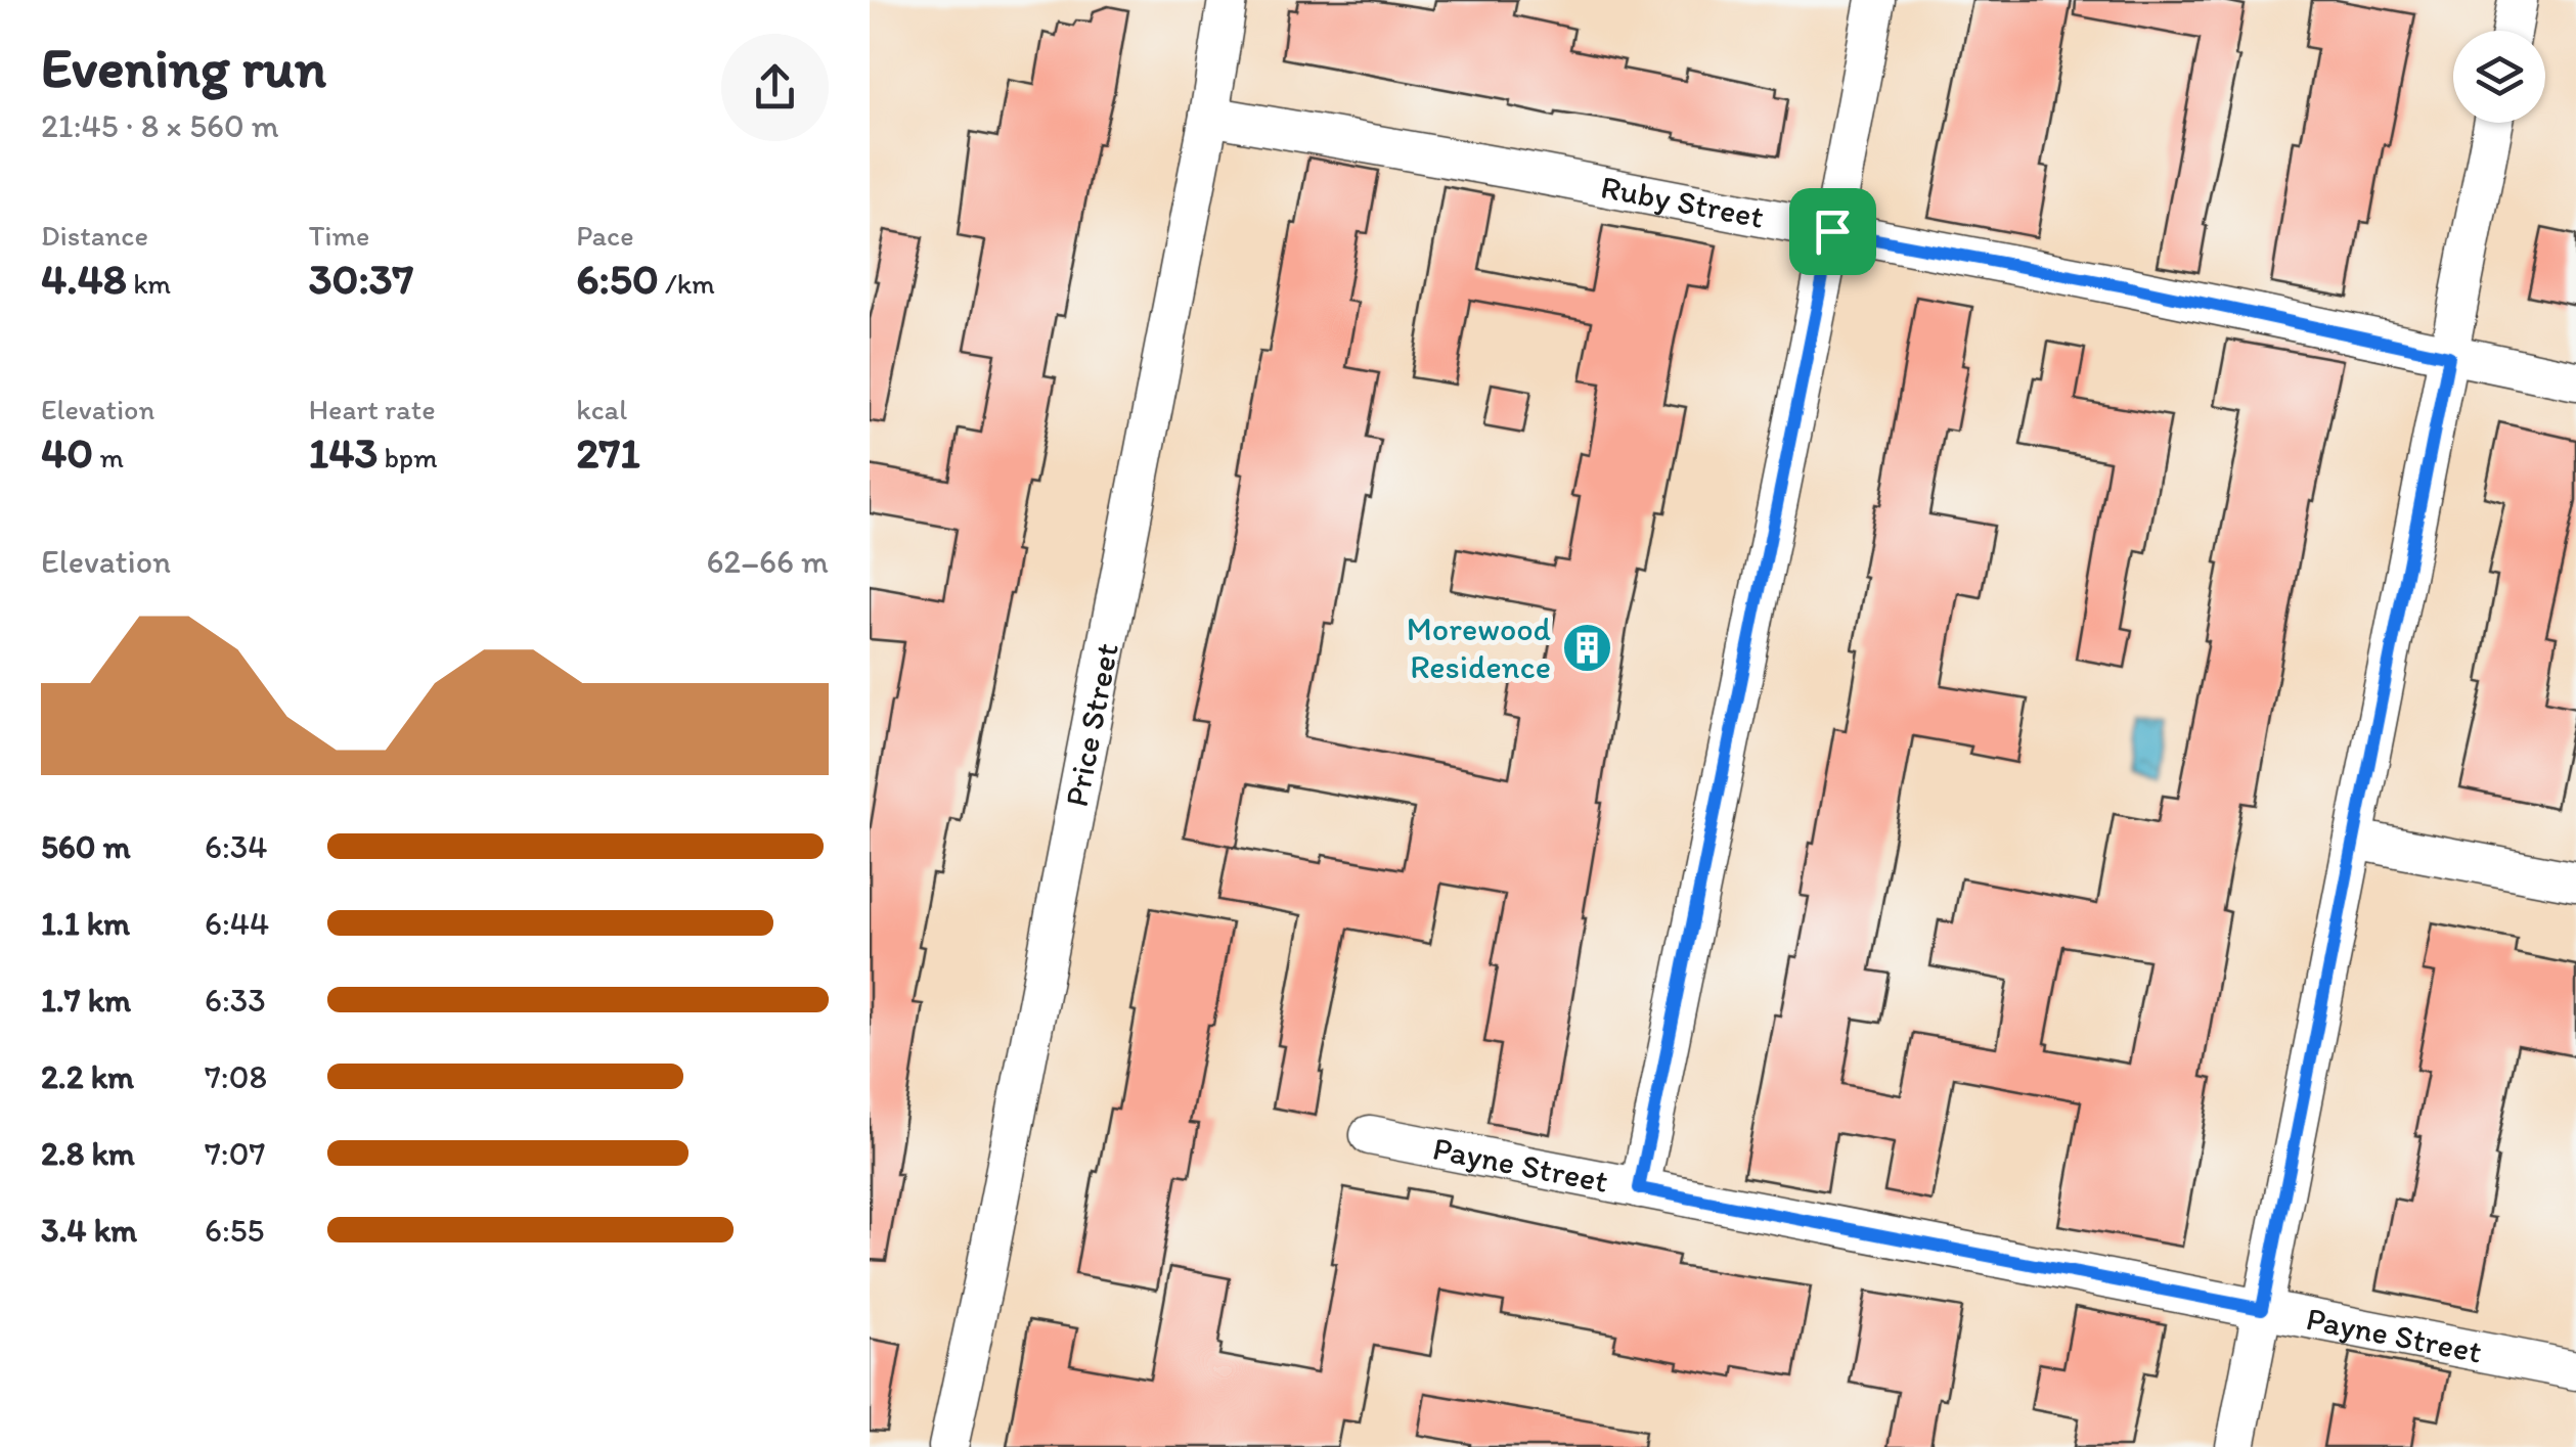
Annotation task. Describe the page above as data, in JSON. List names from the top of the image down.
{
  "streets": {
    "street": ["Ruby Street", "Price Street", "Payne Street"]
  },
  "crossings": [
    ["Ruby Street", "Price Street"]
  ],
  "places": {
    "building": ["Morewood Residence"]
  },
  "page": {
    "heading": ["Evening run", "21:45 · 8 × 560 m"],
    "stats": [
      ["Distance", "4.48 km"],
      ["Time", "30:37"],
      ["Pace", "6:50 /km"],
      ["Elevation", "40 m"],
      ["Heart rate", "143 bpm"],
      ["kcal", "271"]
    ],
    "chart": ["Elevation", "62–66 m"],
    "list": [
      {
        "name": "560 m",
        "note": "6:34"
      },
      {
        "name": "1.1 km",
        "note": "6:44"
      },
      {
        "name": "1.7 km",
        "note": "6:33"
      },
      {
        "name": "2.2 km",
        "note": "7:08"
      },
      {
        "name": "2.8 km",
        "note": "7:07"
      },
      {
        "name": "3.4 km",
        "note": "6:55"
      }
    ]
  }
}
